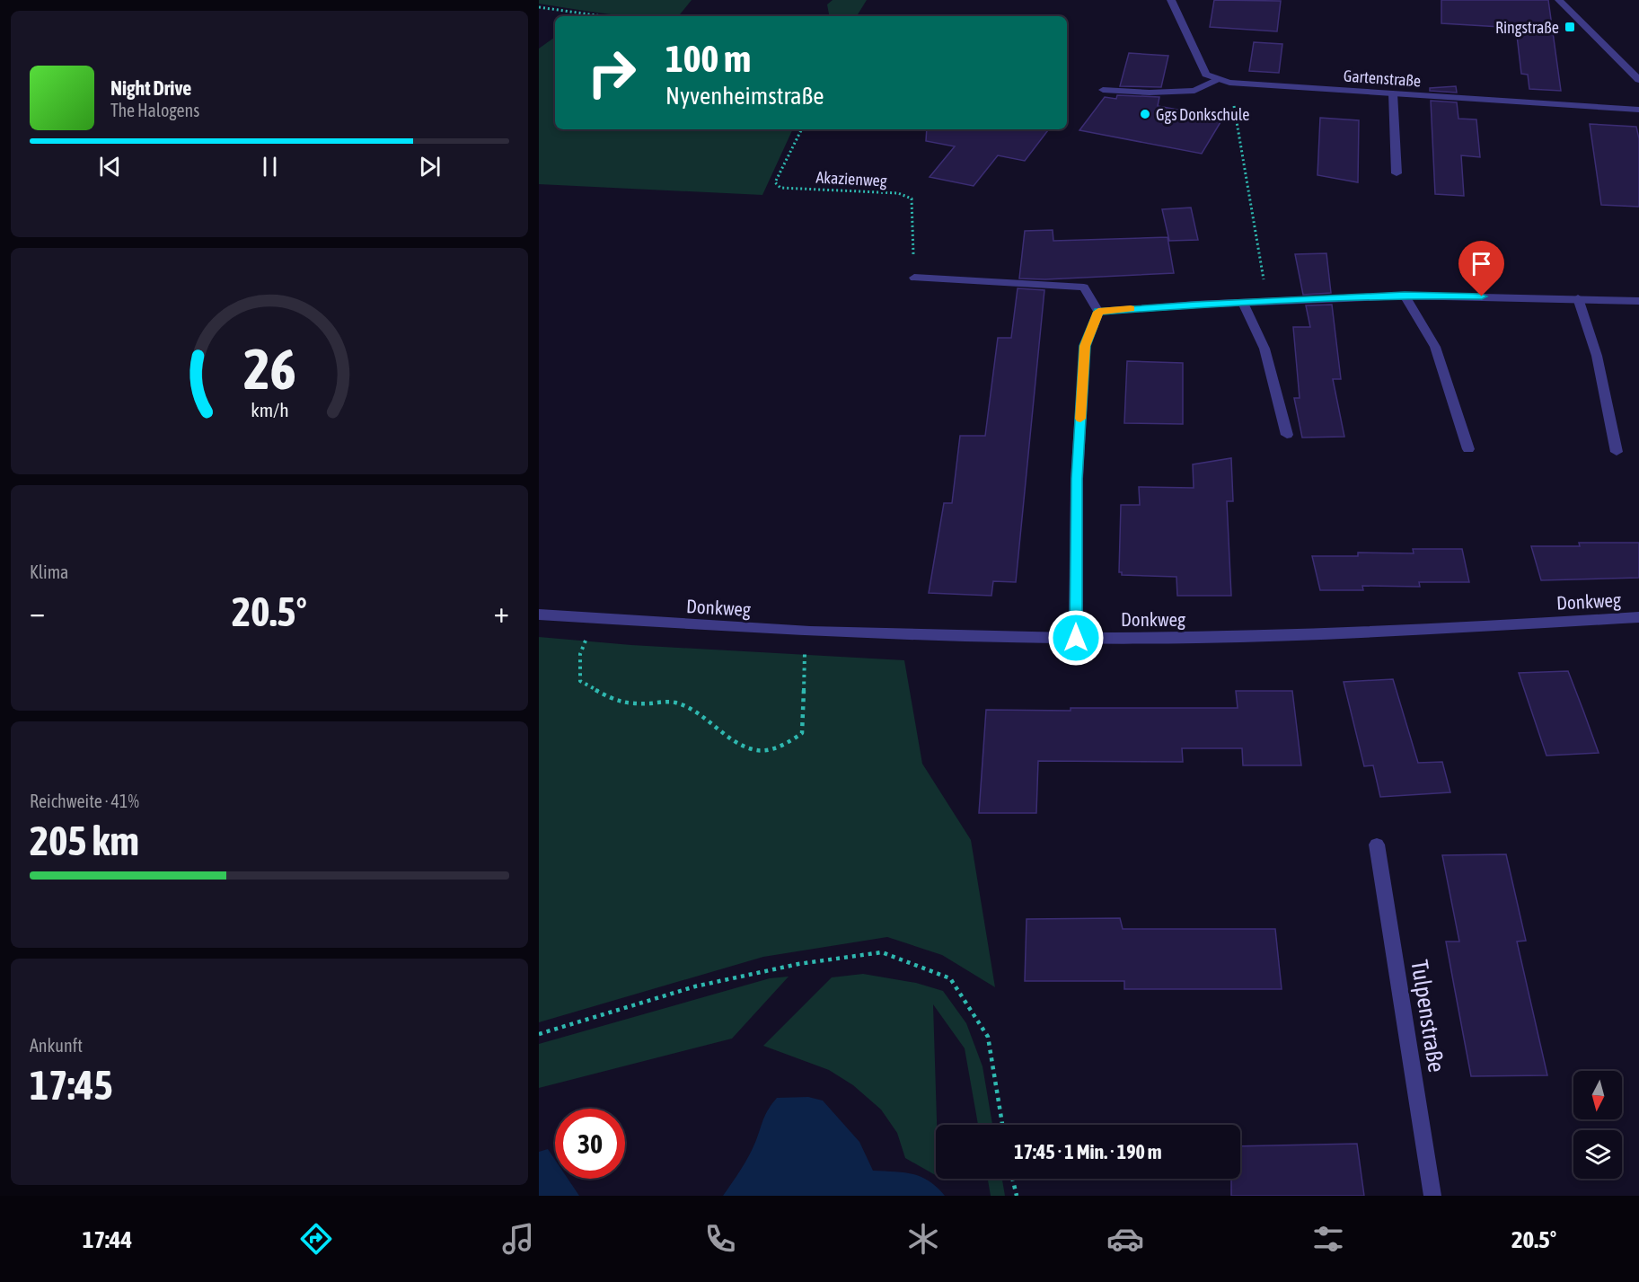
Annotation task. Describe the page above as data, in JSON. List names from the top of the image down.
{
  "streets": {
    "street": ["Gartenstraße", "Donkweg", "Tulpenstraße"],
    "path": ["Akazienweg"]
  },
  "places": {
    "transit": ["Ringstraße"],
    "other": ["Ggs Donkschule"]
  },
  "north": "bottom",
  "page": {
    "turn": ["100 m", "Nyvenheimstraße"],
    "song": ["Night Drive", "The Halogens"],
    "tile": [
      "Klima",
      ["Reichweite · 41%", "205 km"],
      ["Ankunft", "17:45"]
    ],
    "heat": ["−", "20.5°", "+"],
    "limit": "30",
    "trip": "17:45 · 1 Min. · 190 m",
    "tabs": ["17:44", "20.5°"],
    "gauge": ["26", "km/h"]
  }
}
